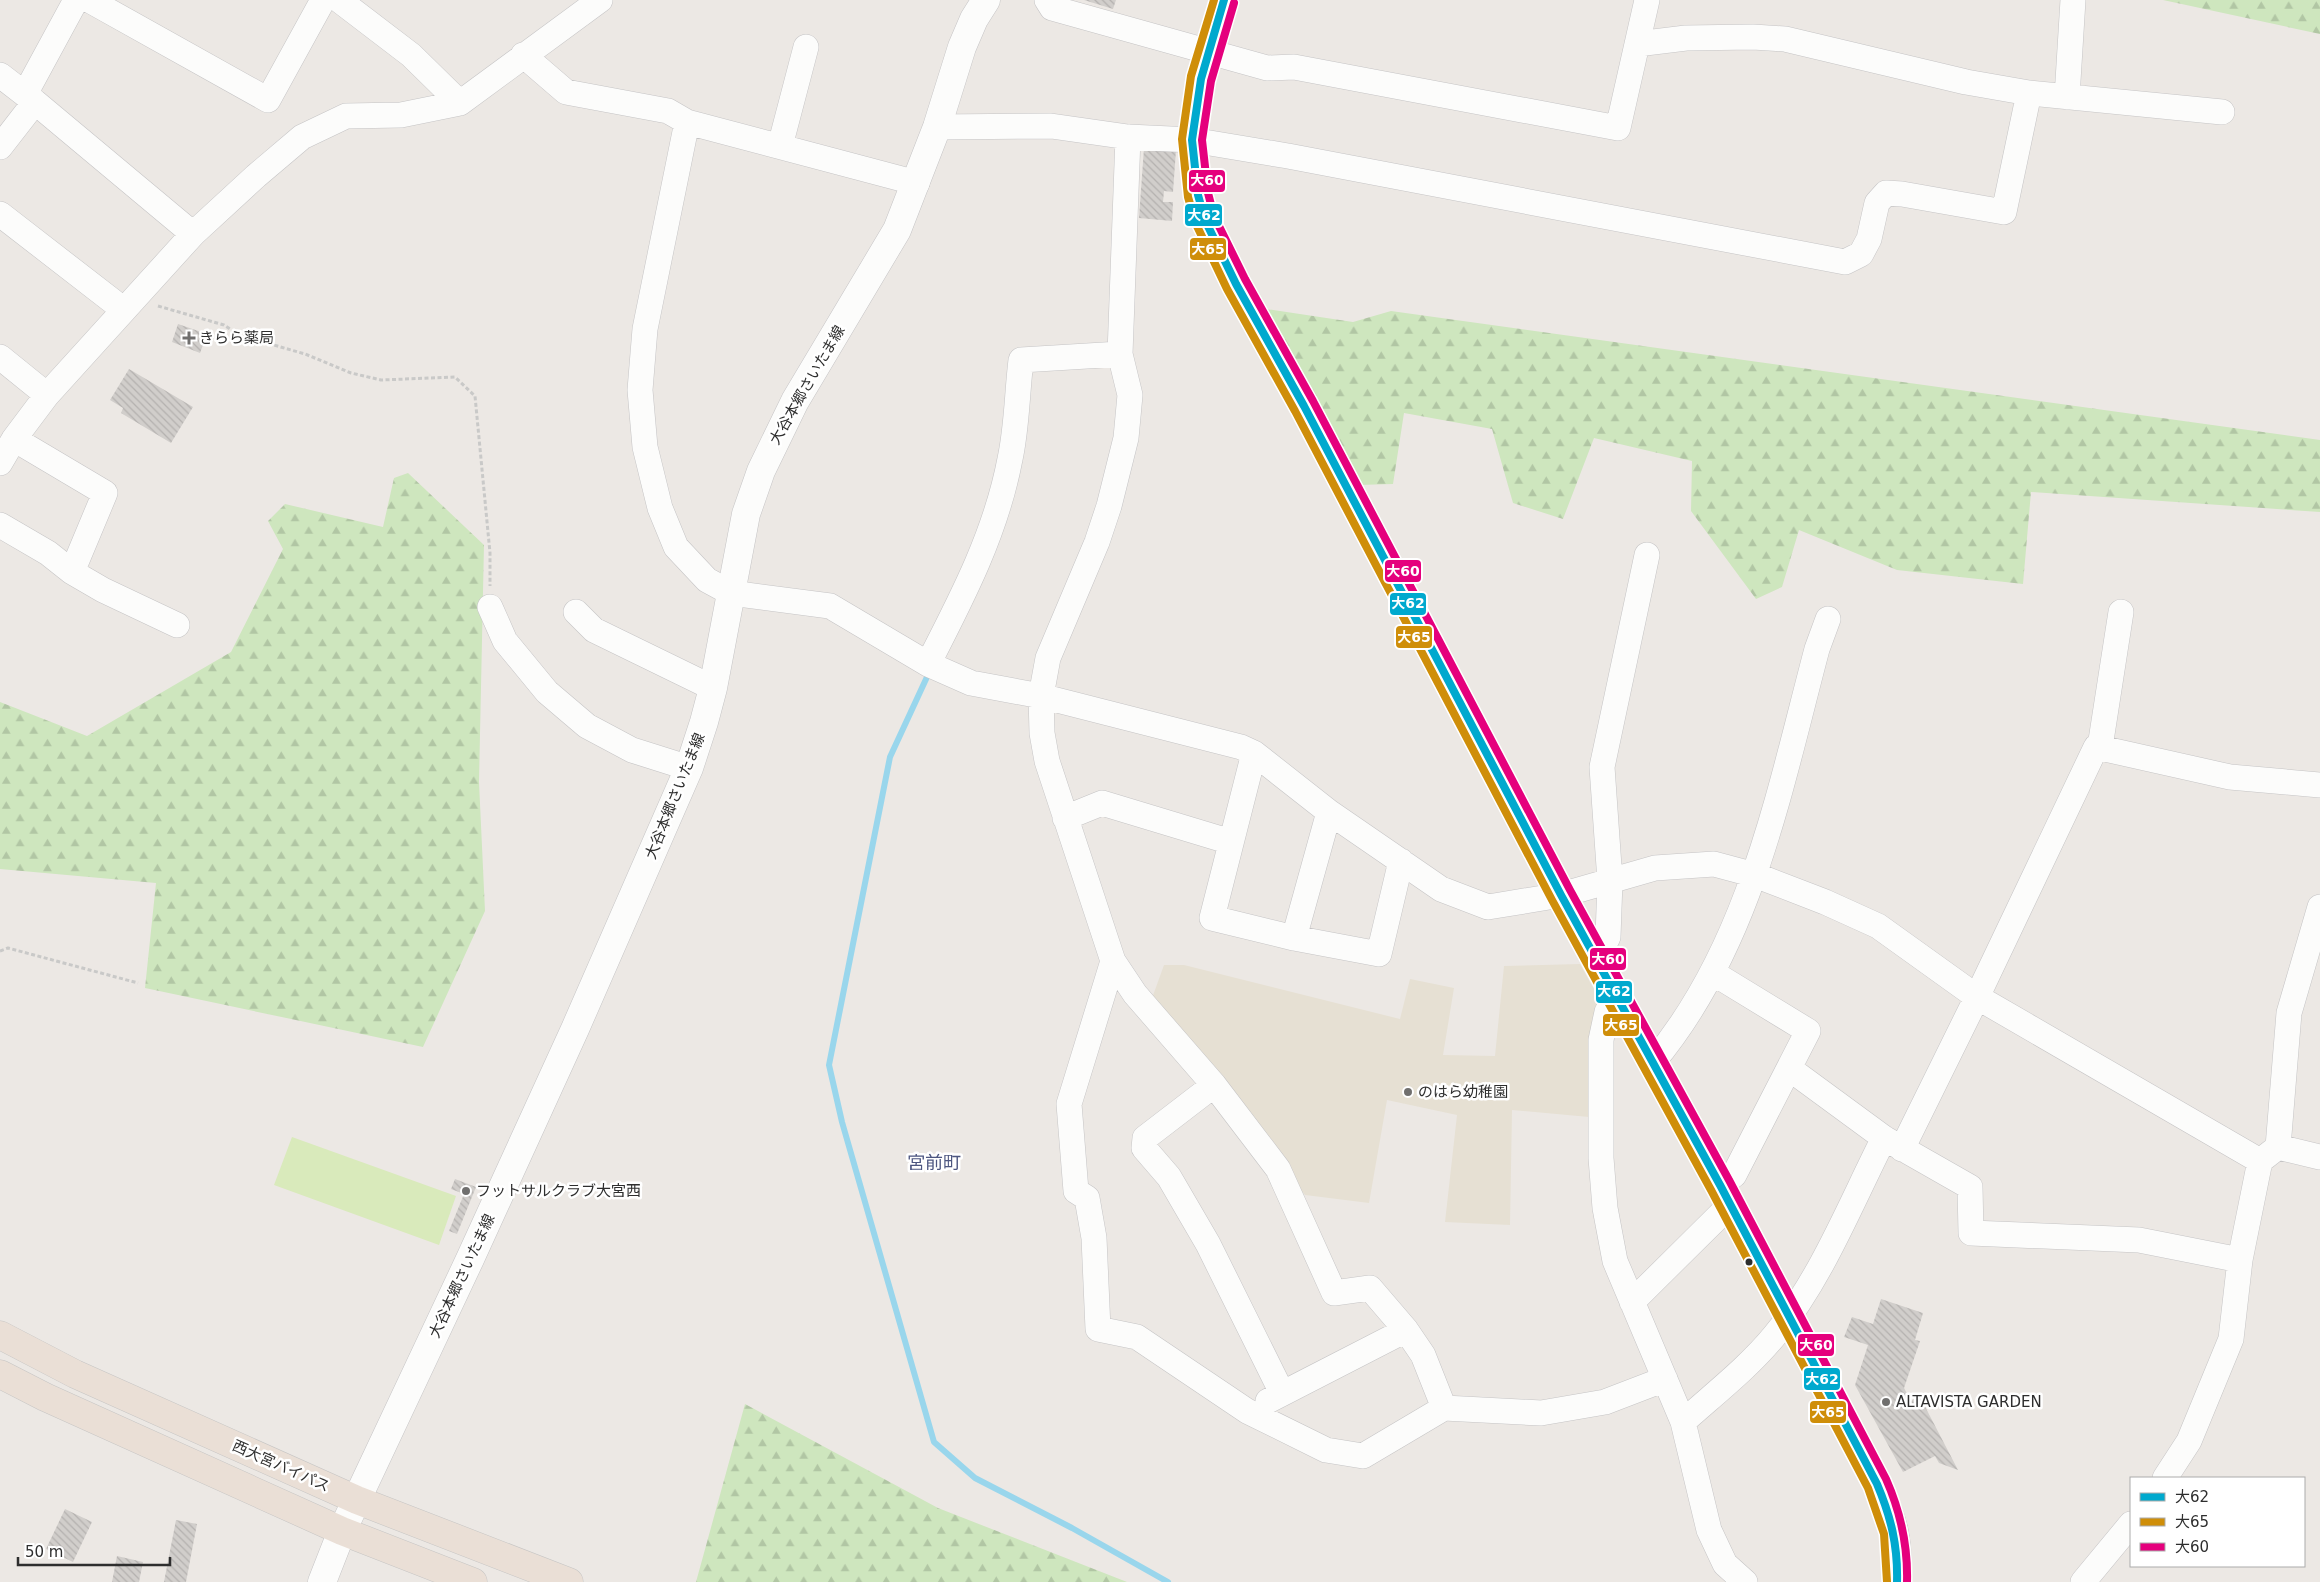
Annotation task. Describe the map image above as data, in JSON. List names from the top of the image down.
{
  "streets": {
    "highway": ["西大宮バイパス"],
    "main road": ["大谷本郷さいたま線"]
  },
  "crossings": [
    ["大谷本郷さいたま線", "西大宮バイパス"]
  ],
  "districts": ["宮前町"],
  "places": {
    "health": ["きらら薬局"],
    "other": ["のはら幼稚園", "フットサルクラブ大宮西", "ALTAVISTA GARDEN"]
  },
  "lines": ["transit line 大62", "transit line 大65", "transit line 大60"],
  "legend": ["大62", "大65", "大60"],
  "scale_bar": "50 m"
}
